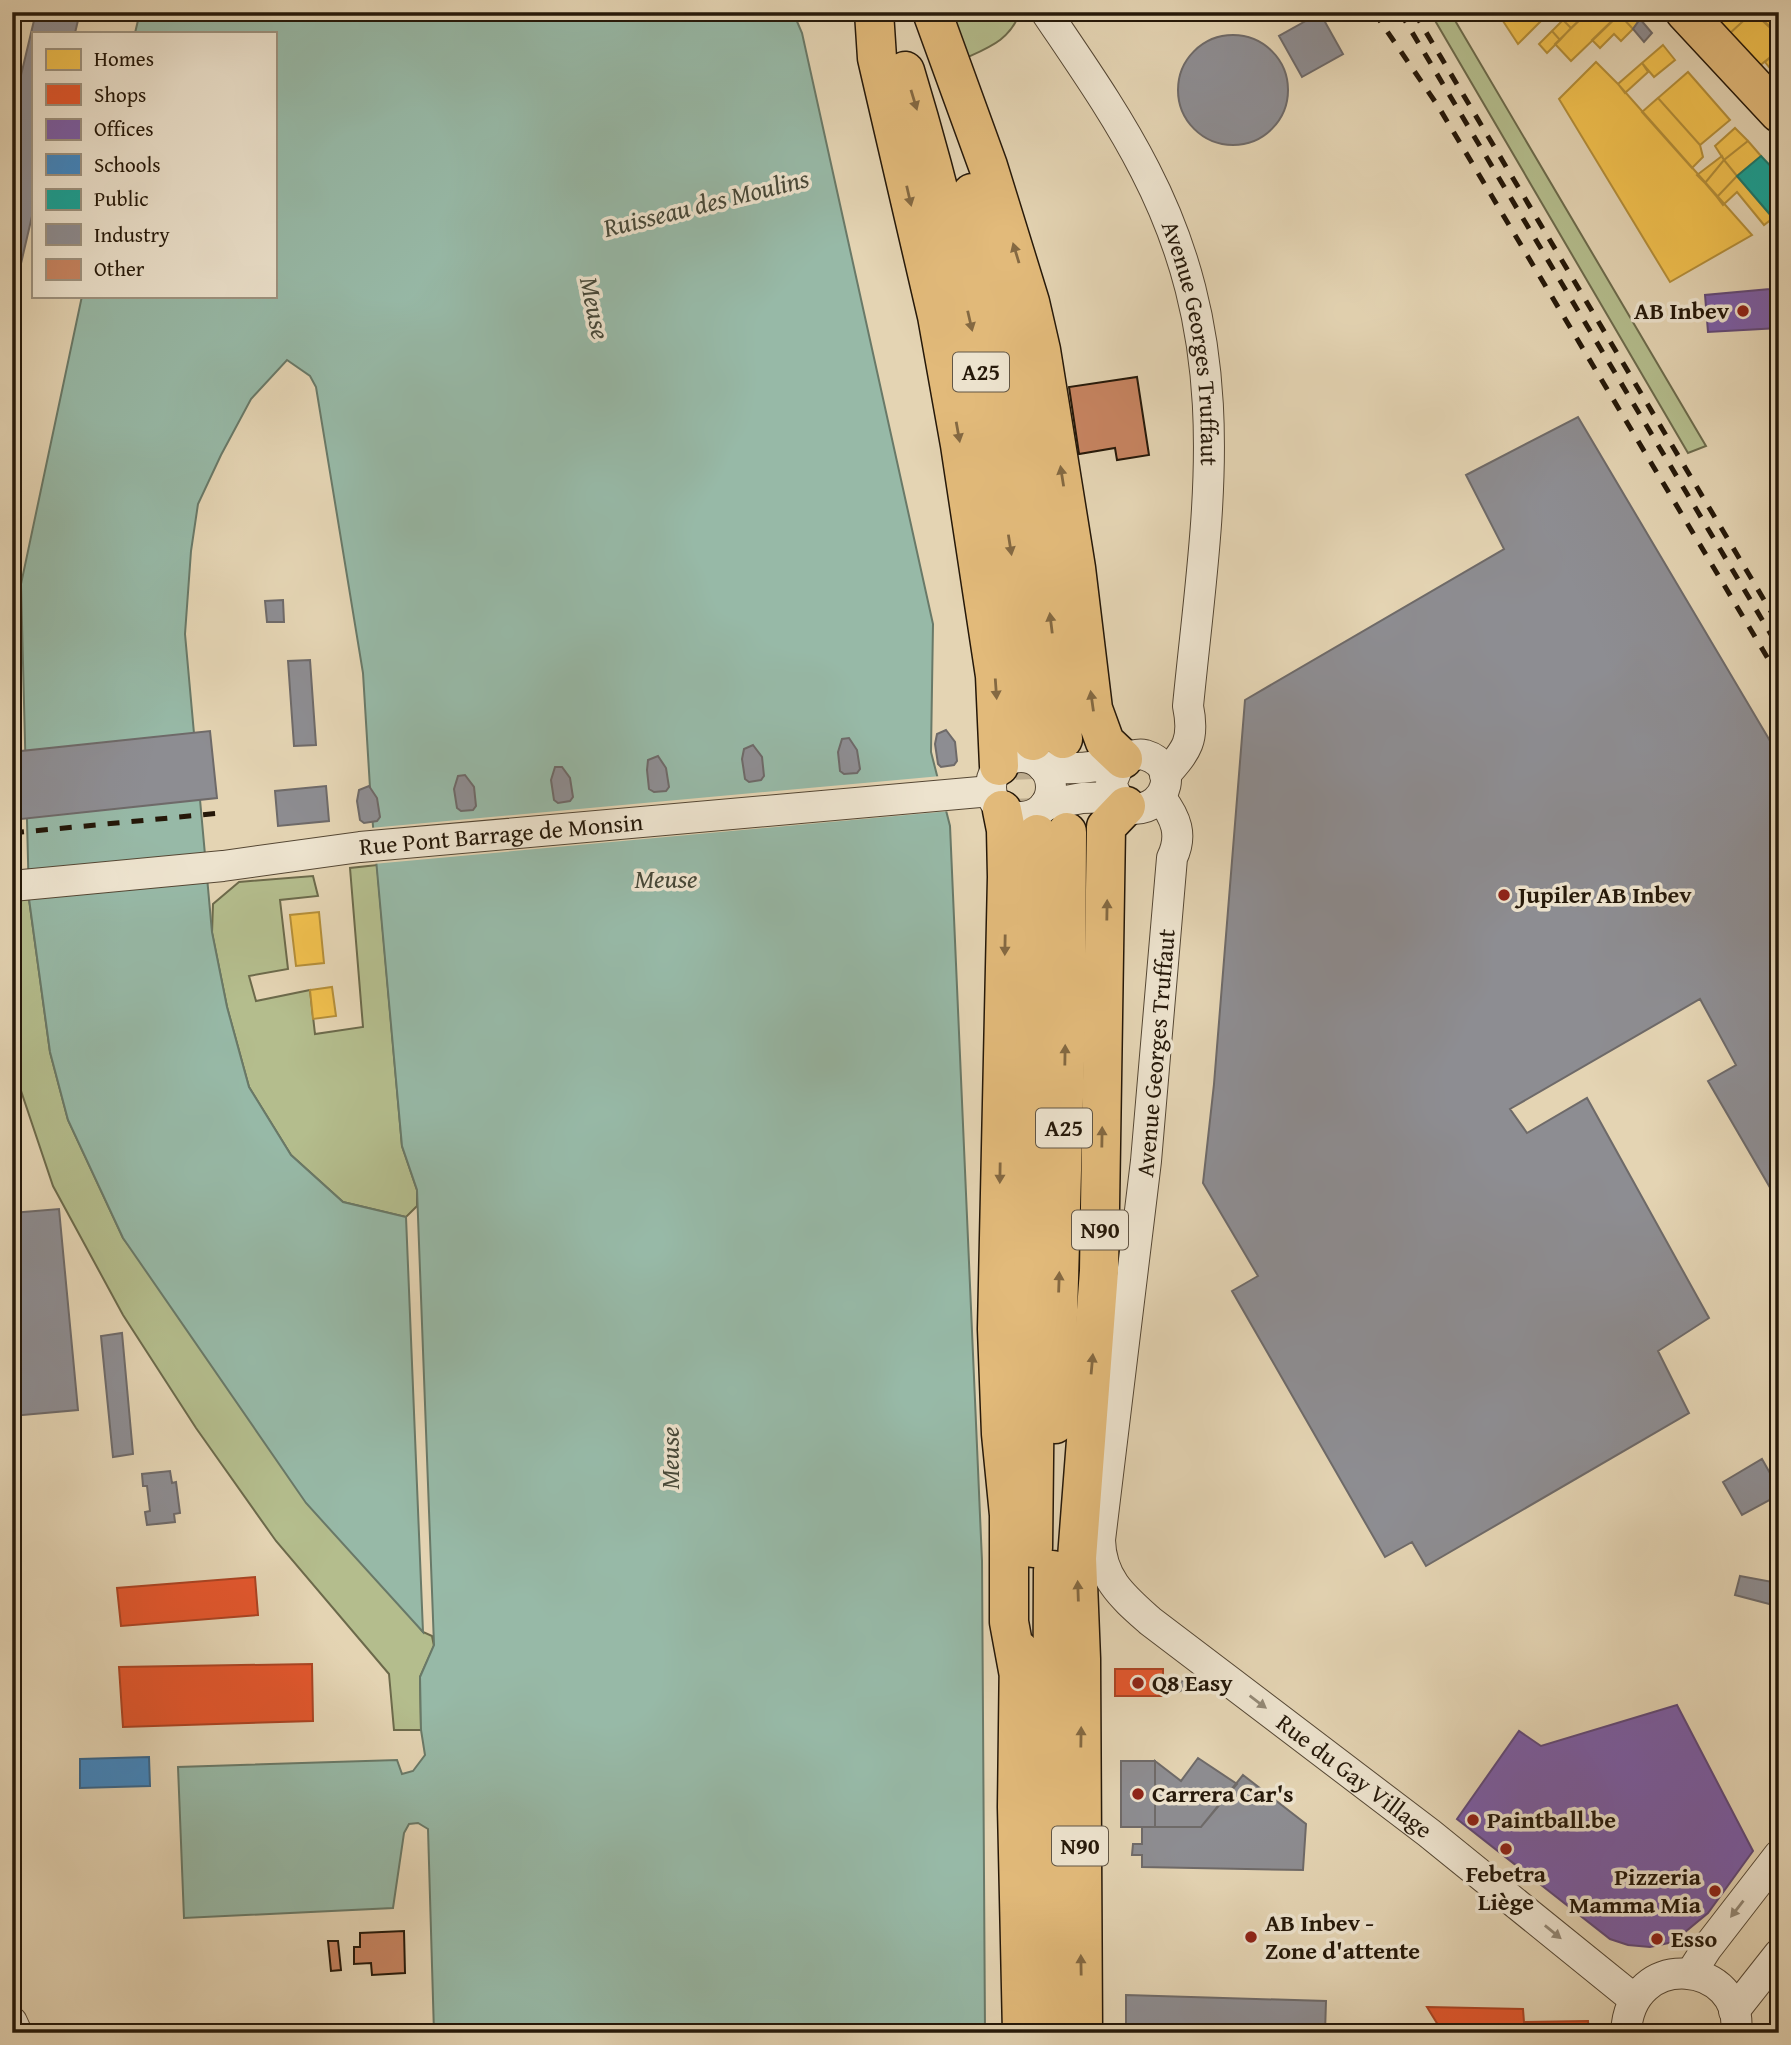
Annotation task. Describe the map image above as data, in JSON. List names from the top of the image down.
{
  "streets": {
    "main road": ["A25", "N90"],
    "street": ["Avenue Georges Truffaut", "Rue Pont Barrage de Monsin", "Rue du Gay Village"]
  },
  "crossings": [
    ["Avenue Georges Truffaut", "N90"],
    ["Avenue Georges Truffaut", "Rue du Gay Village"],
    ["A25", "Rue Pont Barrage de Monsin"],
    ["A25", "N90"],
    ["Rue Pont Barrage de Monsin", "N90"]
  ],
  "one_way": ["Rue du Gay Village"],
  "water": ["Ruisseau des Moulins", "Meuse"],
  "places": [
    "AB Inbev",
    "Jupiler AB Inbev",
    "Q8 Easy",
    "Carrera Car's",
    "Paintball.be",
    "Febetra Liège",
    "Pizzeria Mamma Mia",
    "AB Inbev - Zone d'attente",
    "Esso"
  ],
  "legend": [
    "Homes",
    "Shops",
    "Offices",
    "Schools",
    "Public",
    "Industry",
    "Other"
  ]
}
